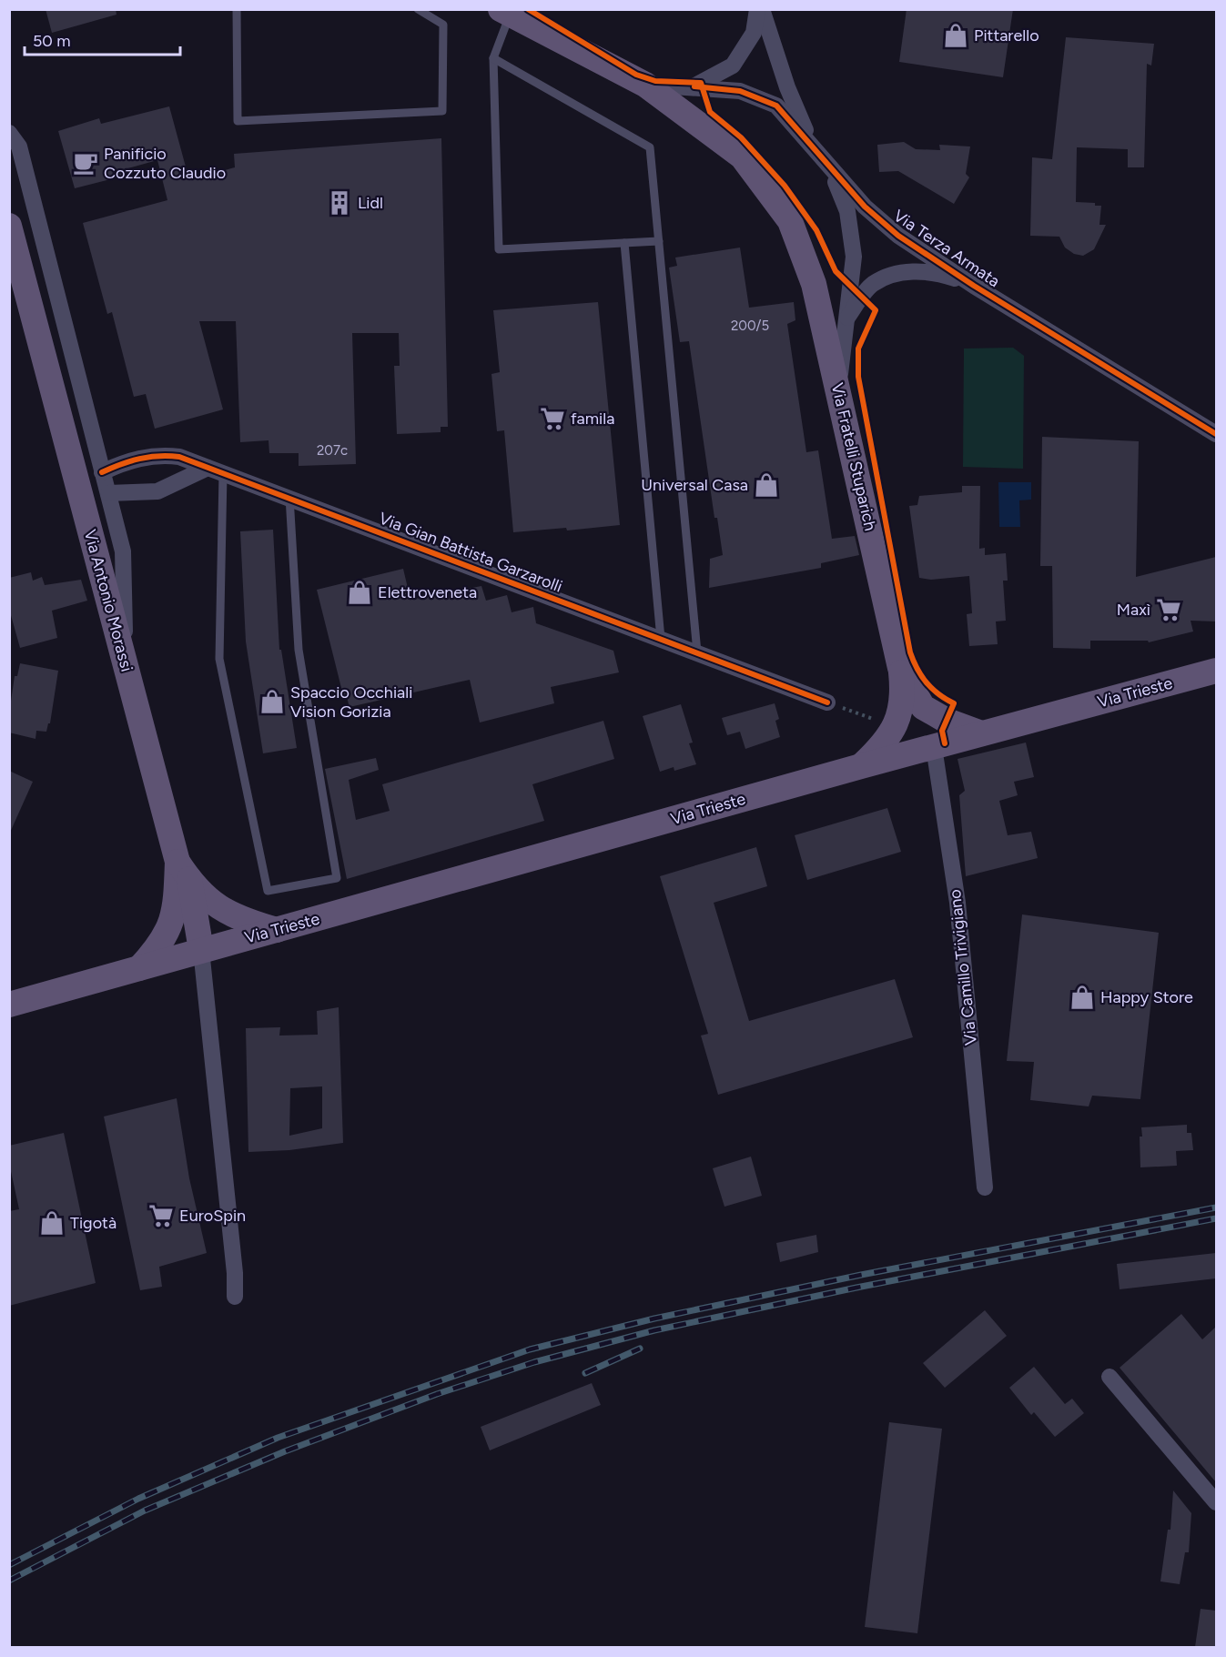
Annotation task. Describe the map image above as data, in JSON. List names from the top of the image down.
{
  "streets": {
    "main road": [
      "Via Terza Armata",
      "Via Fratelli Stuparich",
      "Via Antonio Morassi",
      "Via Trieste"
    ],
    "street": ["Via Gian Battista Garzarolli", "Via Camillo Trivigiano"]
  },
  "crossings": [
    ["Via Terza Armata", "Via Fratelli Stuparich"],
    ["Via Fratelli Stuparich", "Via Trieste"],
    ["Via Antonio Morassi", "Via Trieste"],
    ["Via Trieste", "Via Camillo Trivigiano"]
  ],
  "places": {
    "shop": [
      "Pittarello",
      "Universal Casa",
      "Elettroveneta",
      "Spaccio Occhiali Vision Gorizia",
      "Happy Store",
      "Tigotà"
    ],
    "cafe": ["Panificio Cozzuto Claudio"],
    "building": ["Lidl"],
    "supermarket": ["famila", "Maxì", "EuroSpin"]
  },
  "house_numbers": ["200/5", "207c"],
  "scale_bar": "50 m"
}
